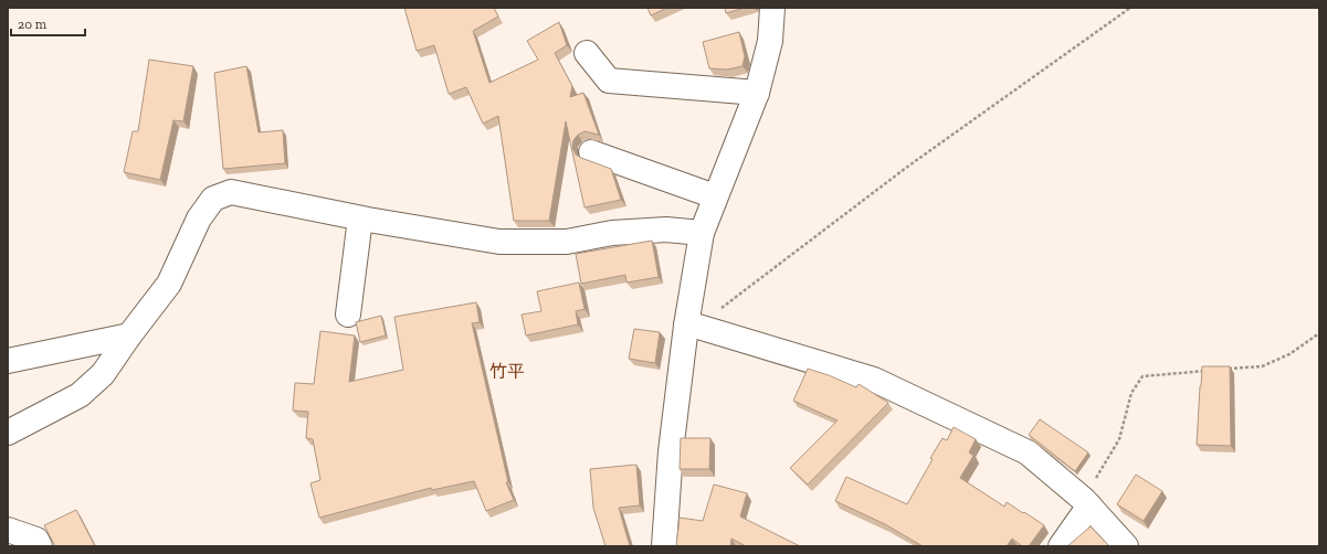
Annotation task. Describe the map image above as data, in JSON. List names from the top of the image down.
{
  "districts": ["竹平"],
  "scale_bar": "20 m"
}
